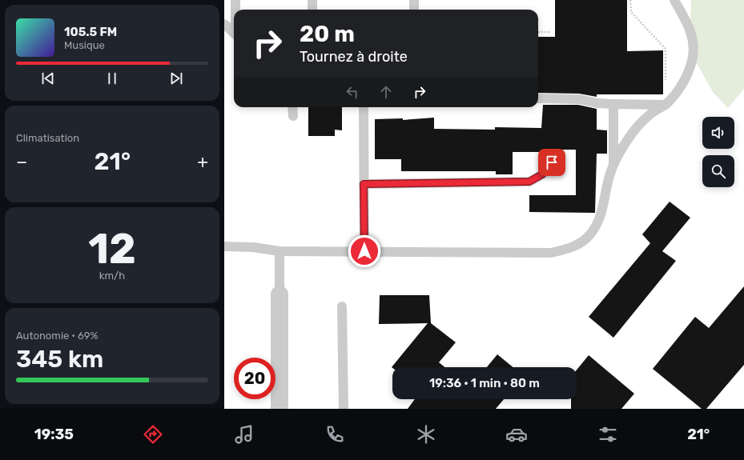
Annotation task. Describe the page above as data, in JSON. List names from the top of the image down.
{
  "page": {
    "turn": ["20 m", "Tournez à droite"],
    "song": ["105.5 FM", "Musique"],
    "tile": [
      "Climatisation",
      ["12", "km/h"],
      ["Autonomie · 69%", "345 km"]
    ],
    "heat": ["−", "21°", "+"],
    "limit": "20",
    "trip": "19:36 · 1 min · 80 m",
    "tabs": ["19:35", "21°"]
  }
}
